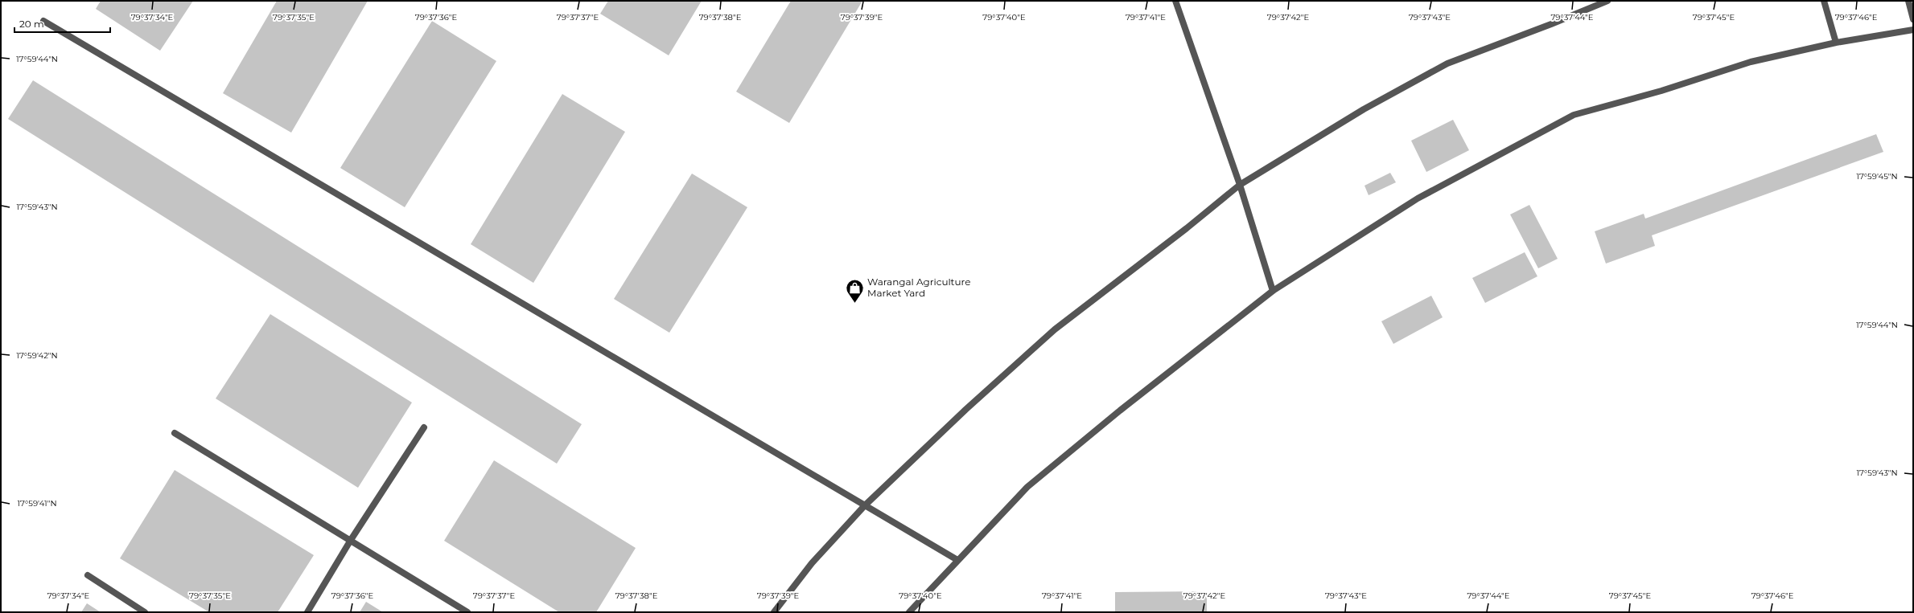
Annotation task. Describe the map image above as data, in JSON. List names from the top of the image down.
{
  "places": {
    "shop": ["Warangal Agriculture Market Yard"]
  },
  "scale_bar": "20 m",
  "coordinates": [
    "79°37'34\"E",
    "79°37'35\"E",
    "79°37'36\"E",
    "79°37'37\"E",
    "79°37'38\"E",
    "79°37'39\"E",
    "79°37'40\"E",
    "79°37'41\"E",
    "79°37'42\"E",
    "79°37'43\"E",
    "79°37'44\"E",
    "79°37'45\"E",
    "79°37'46\"E",
    "17°59'44\"N",
    "17°59'45\"N",
    "17°59'43\"N",
    "17°59'42\"N",
    "17°59'41\"N"
  ]
}
